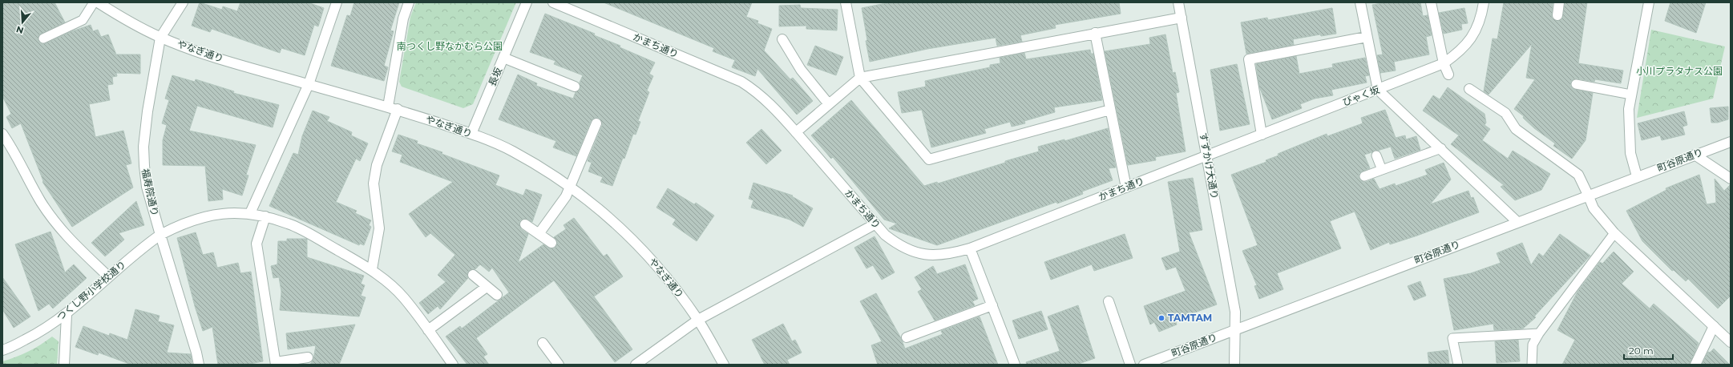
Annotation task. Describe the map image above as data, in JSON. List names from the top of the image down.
{
  "streets": {
    "street": [
      "かまち通り",
      "やなぎ通り",
      "長坂",
      "びゃく坂",
      "町谷原通り",
      "すずかけ大通り",
      "福寿院通り",
      "つくし野小学校通り"
    ]
  },
  "crossings": [
    ["かまち通り", "びゃく坂"],
    ["かまち通り", "すずかけ大通り"],
    ["やなぎ通り", "長坂"],
    ["やなぎ通り", "福寿院通り"],
    ["びゃく坂", "すずかけ大通り"],
    ["町谷原通り", "すずかけ大通り"],
    ["福寿院通り", "つくし野小学校通り"]
  ],
  "parks": ["南つくし野なかむら公園", "小川プラタナス公園"],
  "places": ["TAMTAM"],
  "scale_bar": "20 m",
  "north": "bottom"
}
